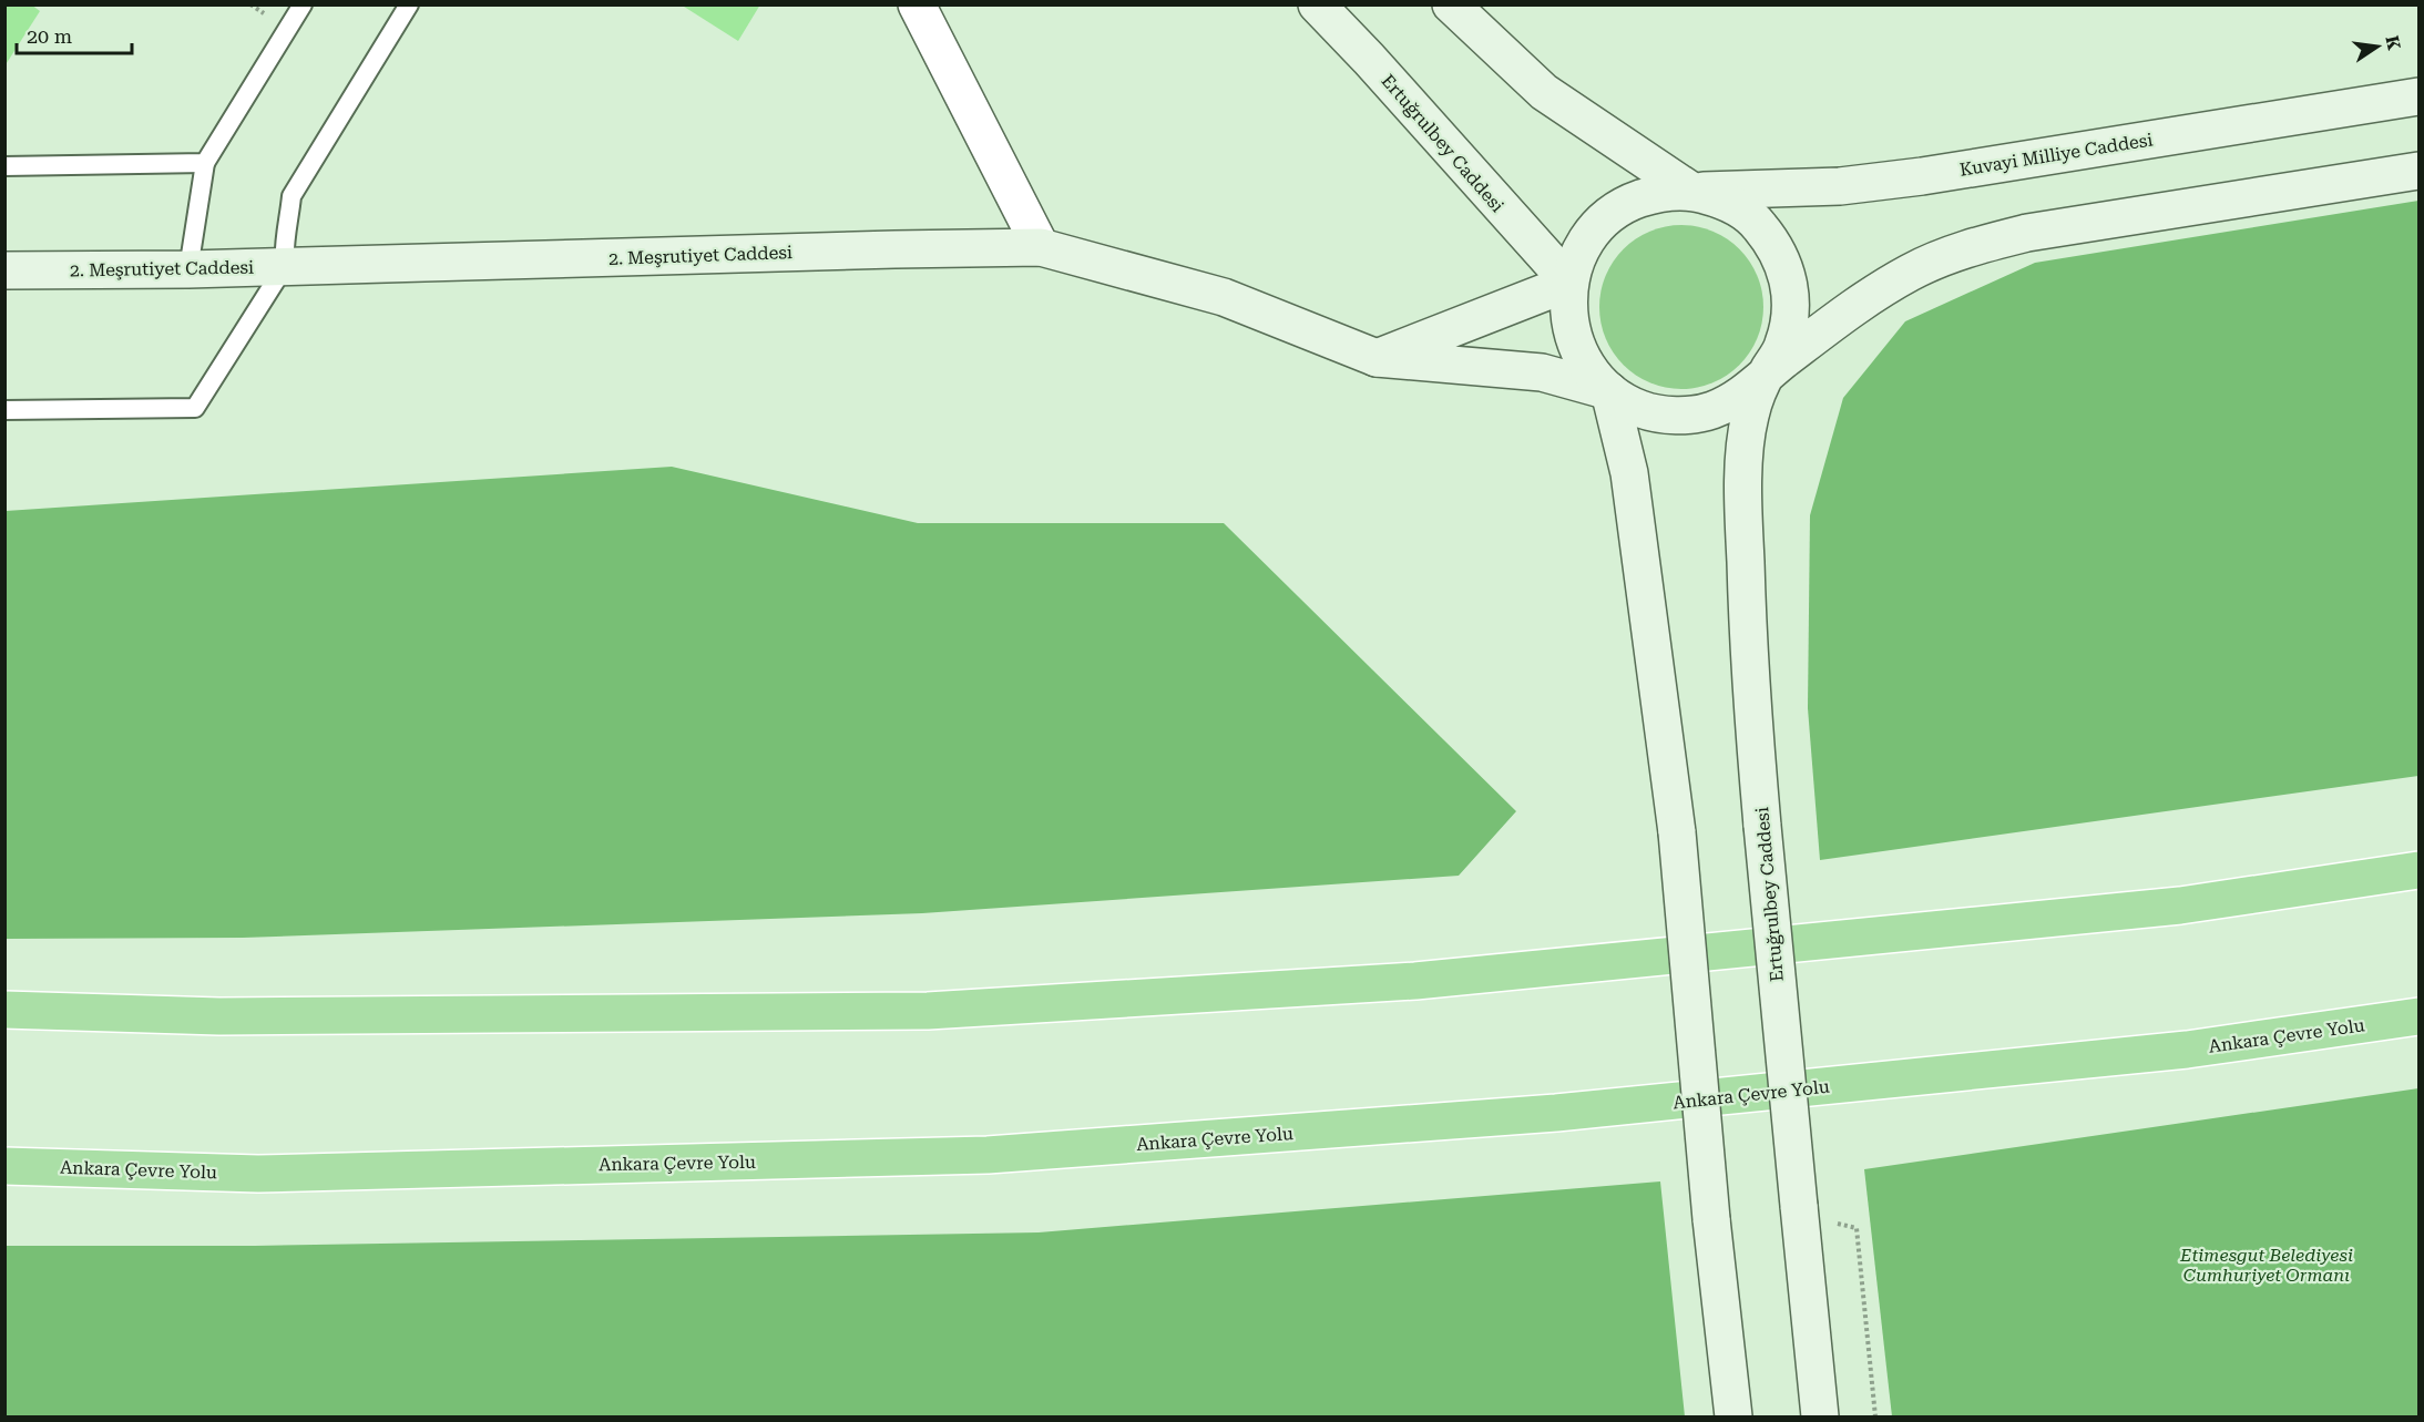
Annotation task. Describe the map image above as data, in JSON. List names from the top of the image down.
{
  "streets": {
    "highway": ["Ankara Çevre Yolu"],
    "main road": ["Ertuğrulbey Caddesi", "Kuvayi Milliye Caddesi", "2. Meşrutiyet Caddesi"]
  },
  "crossings": [
    ["Ertuğrulbey Caddesi", "Kuvayi Milliye Caddesi"],
    ["Ertuğrulbey Caddesi", "2. Meşrutiyet Caddesi"],
    ["Kuvayi Milliye Caddesi", "2. Meşrutiyet Caddesi"]
  ],
  "parks": ["Etimesgut Belediyesi Cumhuriyet Ormanı"],
  "scale_bar": "20 m",
  "north": "right"
}
